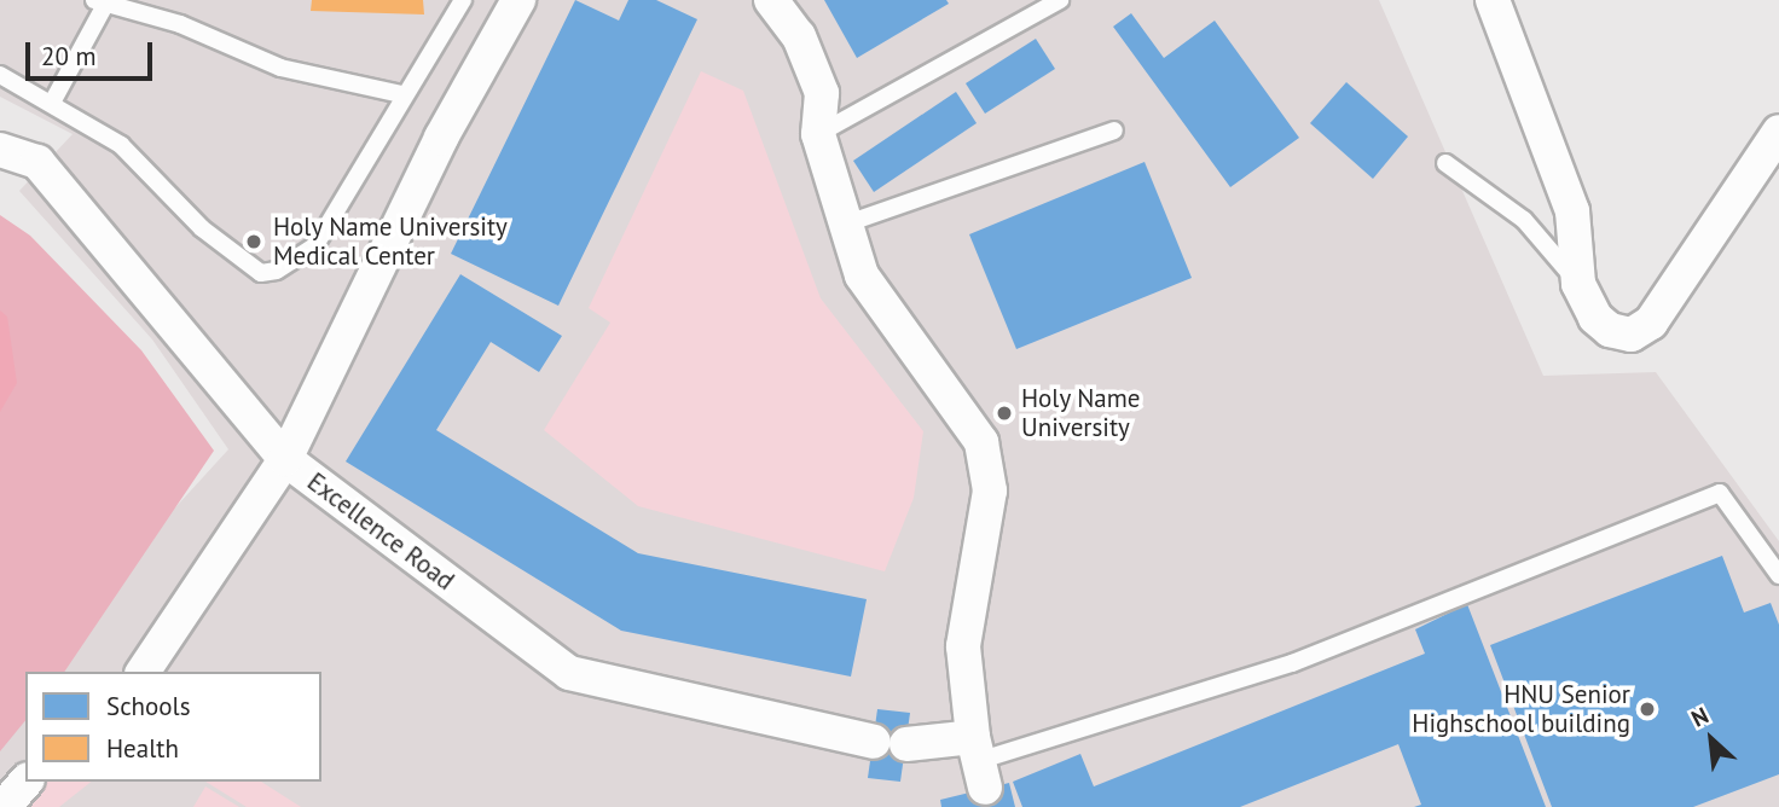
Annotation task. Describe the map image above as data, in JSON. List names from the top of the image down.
{
  "streets": {
    "street": ["Excellence Road"]
  },
  "places": ["Holy Name University Medical Center", "Holy Name University", "HNU Senior Highschool building"],
  "legend": ["Schools", "Health"],
  "scale_bar": "20 m",
  "north": "top left"
}
